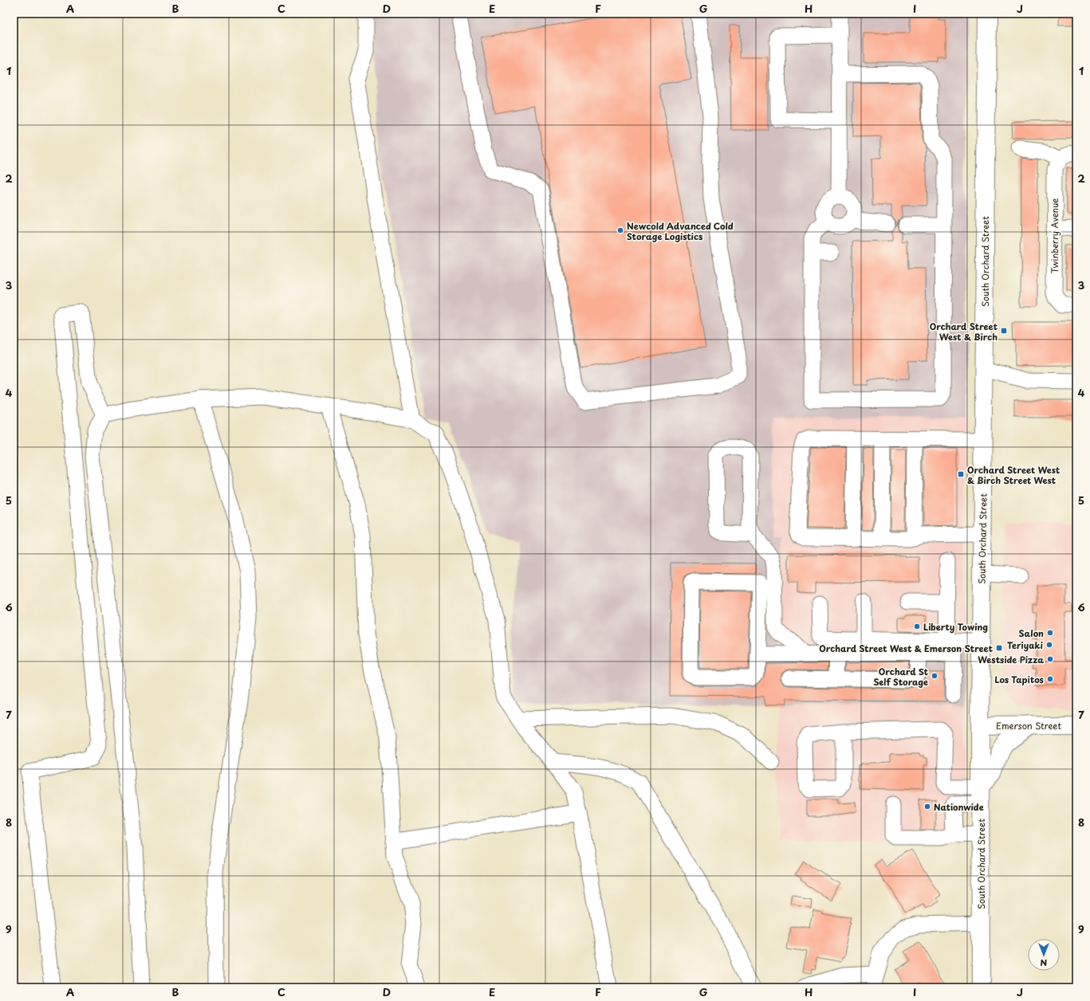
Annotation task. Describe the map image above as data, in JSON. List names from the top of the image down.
{
  "streets": {
    "main road": ["South Orchard Street", "Emerson Street"],
    "street": ["Twinberry Avenue"]
  },
  "crossings": [
    ["South Orchard Street", "Emerson Street"]
  ],
  "places": {
    "other": [
      "Newcold Advanced Cold Storage Logistics",
      "Liberty Towing",
      "Salon",
      "Teriyaki",
      "Westside Pizza",
      "Orchard St Self Storage",
      "Los Tapitos",
      "Nationwide"
    ],
    "transit": ["Orchard Street West & Birch", "Orchard Street West & Birch Street West", "Orchard Street West & Emerson Street"]
  },
  "north": "bottom",
  "grid": {
    "columns": [
      "A",
      "B",
      "C",
      "D",
      "E",
      "F",
      "G",
      "H",
      "I",
      "J"
    ],
    "rows": [
      "1",
      "2",
      "3",
      "4",
      "5",
      "6",
      "7",
      "8",
      "9"
    ]
  }
}
